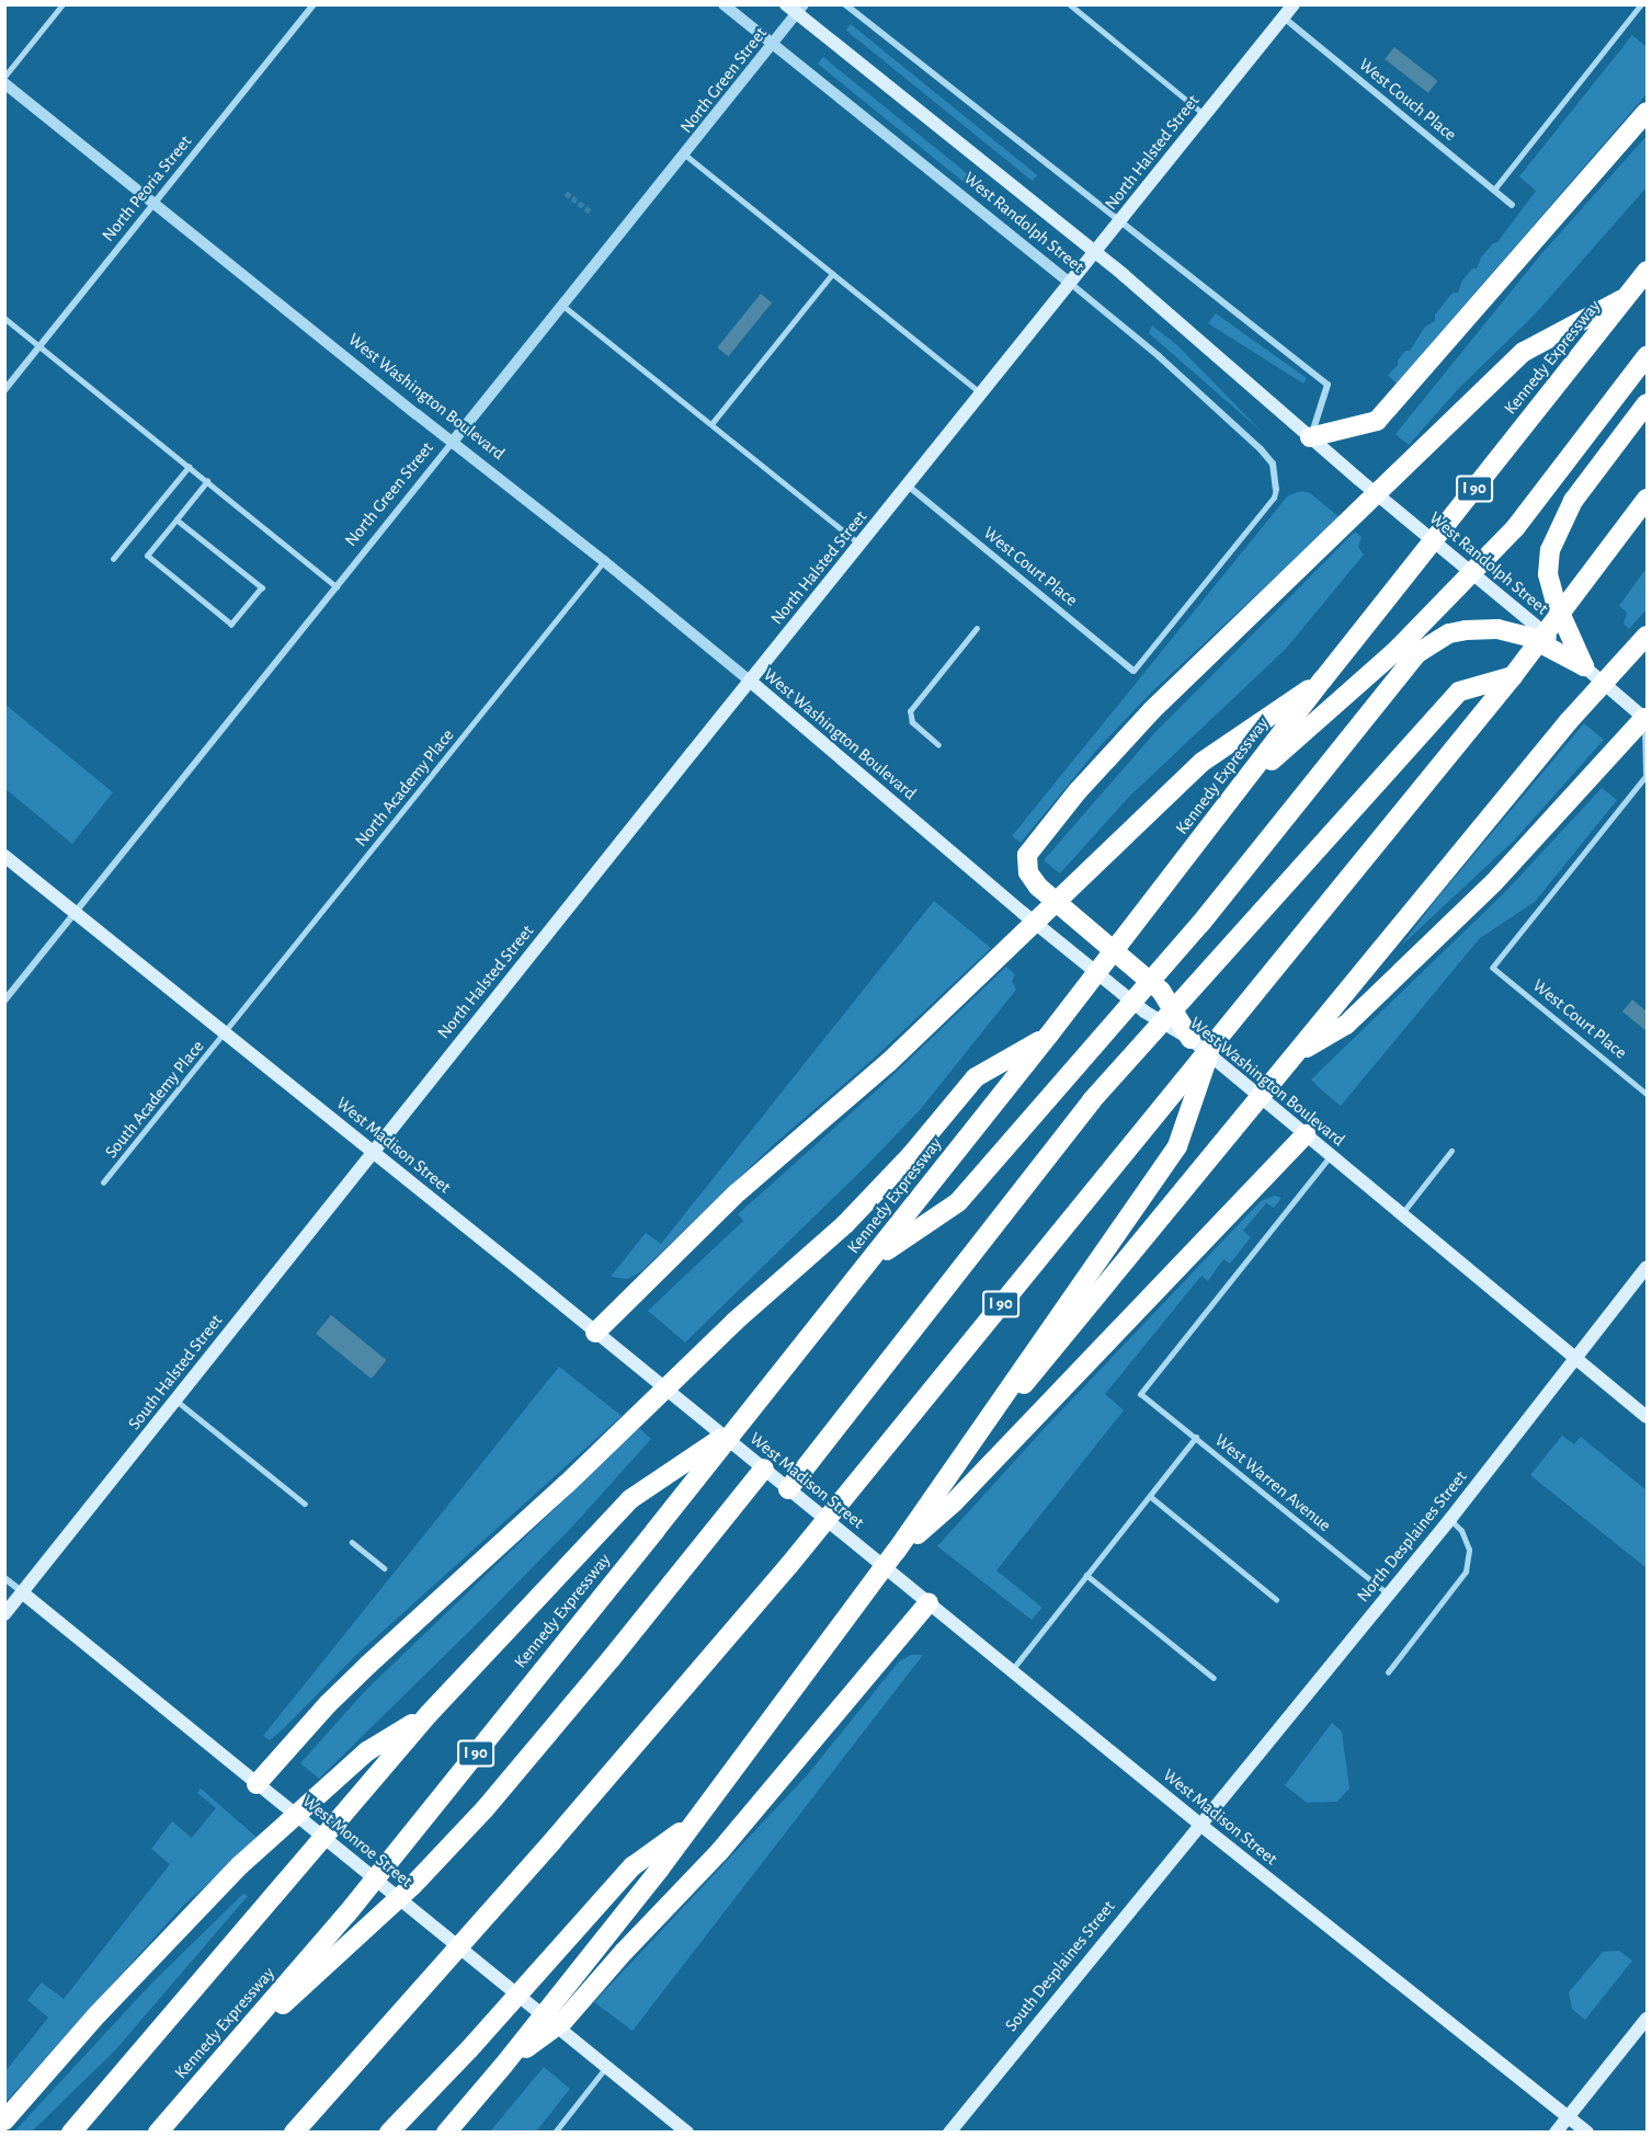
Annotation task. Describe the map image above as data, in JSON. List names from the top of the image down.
{
  "streets": {
    "highway": ["Kennedy Expressway", "I 90"],
    "main road": [
      "North Halsted Street",
      "West Randolph Street",
      "West Washington Boulevard",
      "West Madison Street",
      "South Halsted Street",
      "North Desplaines Street",
      "West Monroe Street",
      "South Desplaines Street"
    ],
    "street": [
      "North Green Street",
      "West Couch Place",
      "North Peoria Street",
      "West Court Place"
    ],
    "lane": ["North Academy Place", "South Academy Place", "West Warren Avenue"]
  },
  "crossings": [
    ["North Green Street", "West Randolph Street"],
    ["North Green Street", "West Washington Boulevard"],
    ["North Green Street", "West Madison Street"],
    ["West Couch Place", "North Halsted Street"],
    ["North Halsted Street", "West Randolph Street"],
    ["North Halsted Street", "West Washington Boulevard"],
    ["North Halsted Street", "West Court Place"],
    ["North Halsted Street", "West Madison Street"],
    ["North Halsted Street", "South Halsted Street"],
    ["North Peoria Street", "West Washington Boulevard"],
    ["Kennedy Expressway", "I 90"],
    ["West Washington Boulevard", "North Academy Place"],
    ["West Washington Boulevard", "West Warren Avenue"],
    ["West Washington Boulevard", "North Desplaines Street"],
    ["North Academy Place", "South Academy Place"],
    ["North Academy Place", "West Madison Street"],
    ["South Academy Place", "West Madison Street"],
    ["West Madison Street", "South Halsted Street"],
    ["West Madison Street", "North Desplaines Street"],
    ["West Madison Street", "South Desplaines Street"],
    ["South Halsted Street", "West Monroe Street"],
    ["West Warren Avenue", "North Desplaines Street"],
    ["North Desplaines Street", "South Desplaines Street"]
  ]
}
